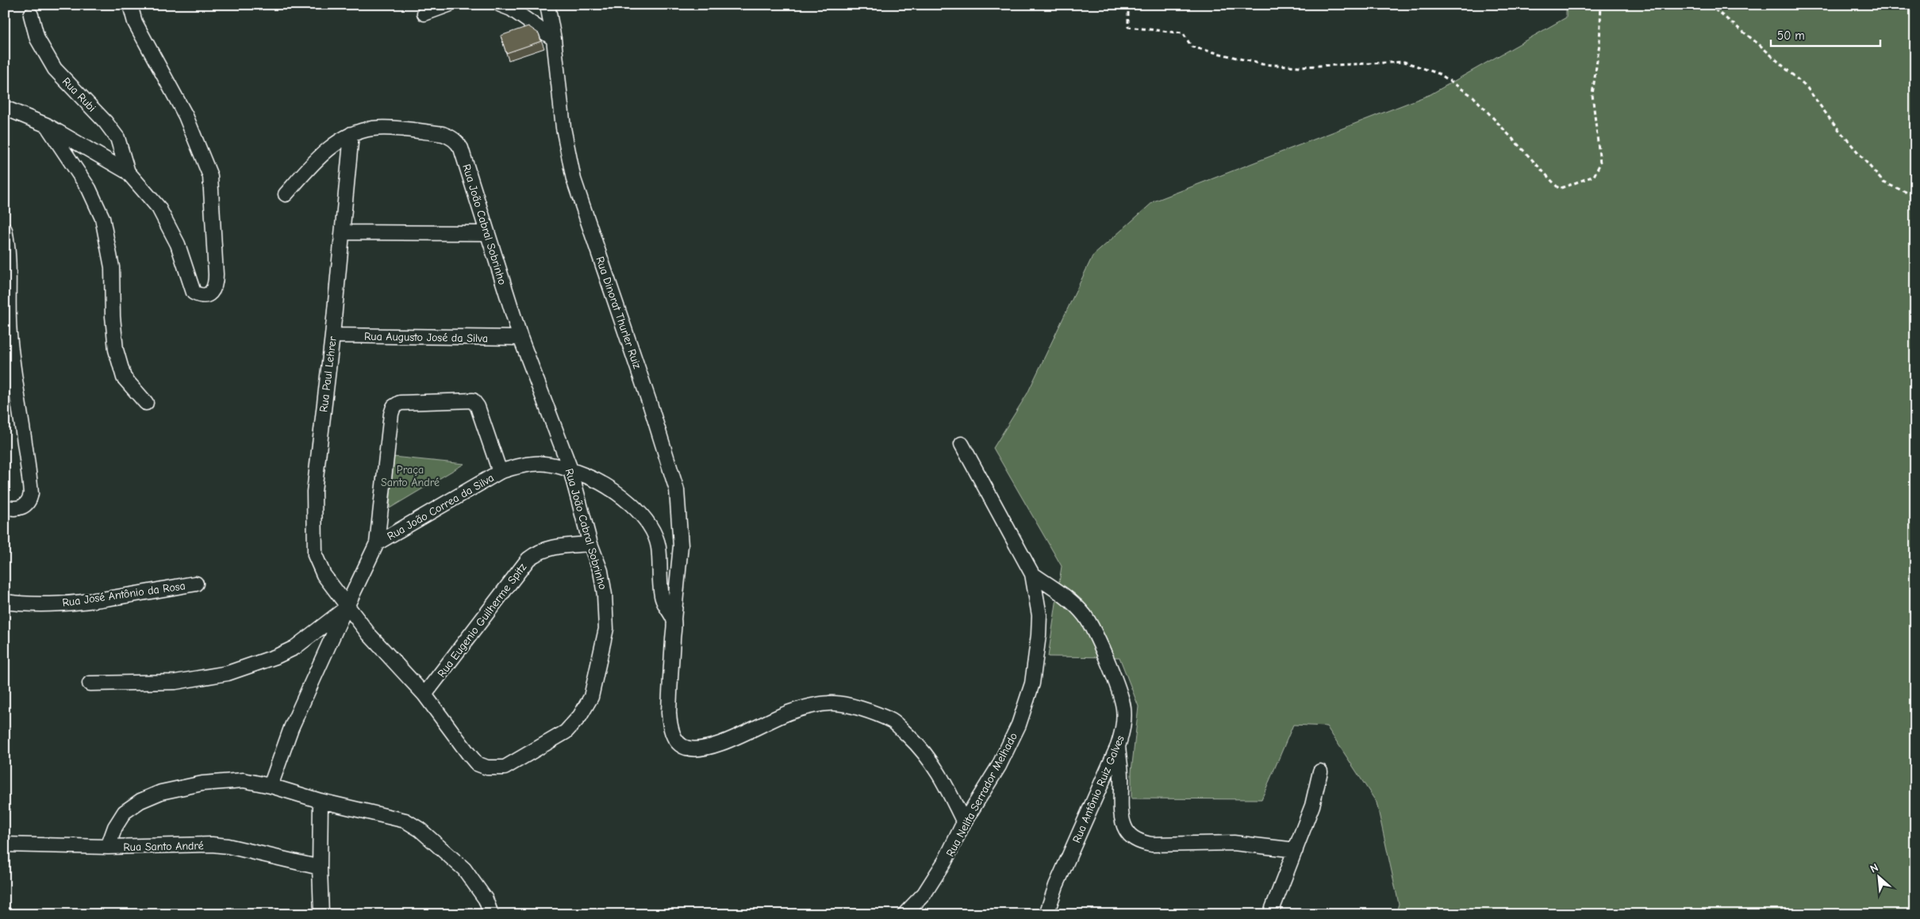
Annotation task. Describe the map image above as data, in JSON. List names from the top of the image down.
{
  "streets": {
    "street": [
      "Rua Rubi",
      "Rua João Cabral Sobrinho",
      "Rua Dinorat Thurler Ruiz",
      "Rua Augusto José da Silva",
      "Rua Paul Lehrer",
      "Rua João Correa da Silva",
      "Rua José Antônio da Rosa",
      "Rua Eugenio Guilherme Spitz",
      "Rua Antônio Ruiz Galves",
      "Rua Nelita Serrador Melhado",
      "Rua Santo André"
    ]
  },
  "crossings": [
    ["Rua João Cabral Sobrinho", "Rua Augusto José da Silva"],
    ["Rua João Cabral Sobrinho", "Rua Paul Lehrer"],
    ["Rua João Cabral Sobrinho", "Rua João Correa da Silva"],
    ["Rua João Cabral Sobrinho", "Rua Eugenio Guilherme Spitz"],
    ["Rua Dinorat Thurler Ruiz", "Rua Nelita Serrador Melhado"],
    ["Rua Augusto José da Silva", "Rua Paul Lehrer"],
    ["Rua Paul Lehrer", "Rua João Correa da Silva"],
    ["Rua Antônio Ruiz Galves", "Rua Nelita Serrador Melhado"]
  ],
  "parks": ["Praça Santo André"],
  "scale_bar": "50 m",
  "north": "top left"
}
